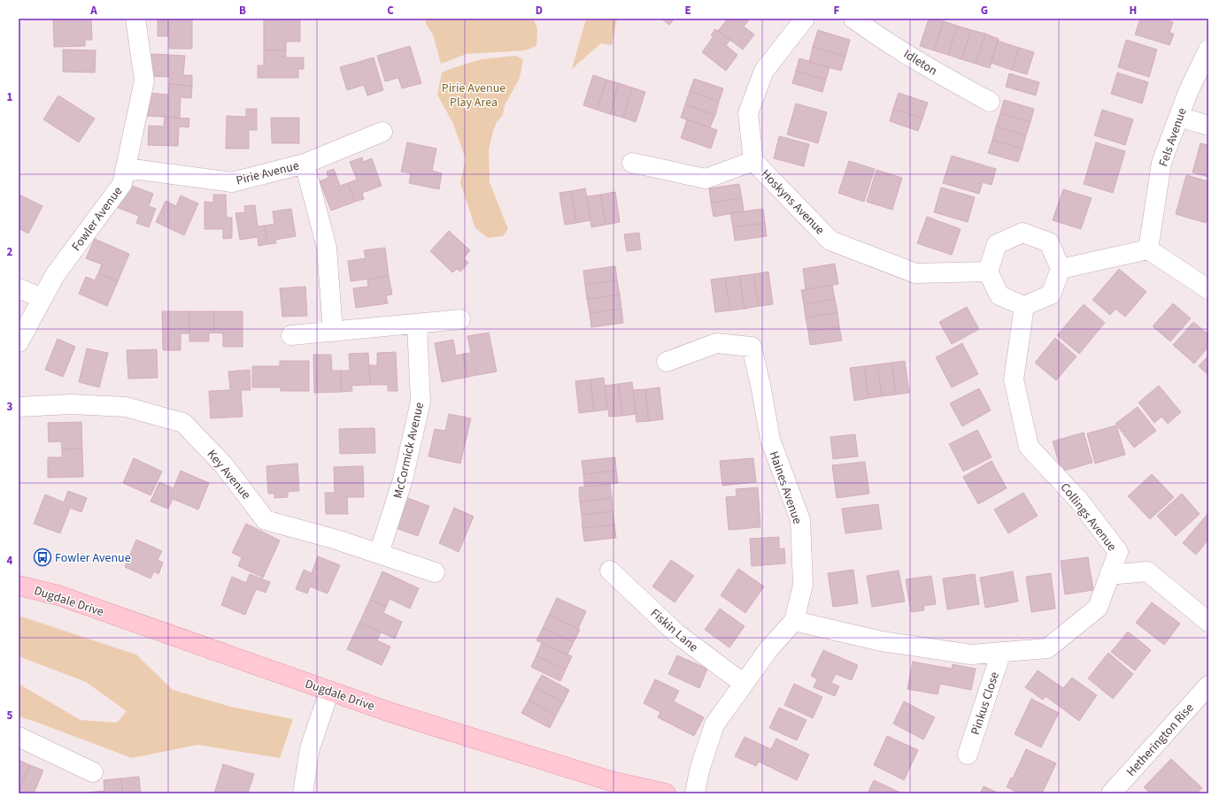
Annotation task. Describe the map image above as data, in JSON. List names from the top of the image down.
{
  "streets": {
    "street": [
      "Idleton",
      "Fels Avenue",
      "Pirie Avenue",
      "Hoskyns Avenue",
      "Fowler Avenue",
      "McCormick Avenue",
      "Key Avenue",
      "Haines Avenue",
      "Collings Avenue",
      "Dugdale Drive",
      "Fiskin Lane",
      "Pinkus Close",
      "Hetherington Rise"
    ]
  },
  "crossings": [
    ["Pirie Avenue", "Fowler Avenue"],
    ["Hoskyns Avenue", "Collings Avenue"],
    ["McCormick Avenue", "Key Avenue"],
    ["Haines Avenue", "Collings Avenue"],
    ["Haines Avenue", "Fiskin Lane"],
    ["Collings Avenue", "Pinkus Close"]
  ],
  "parks": ["Pirie Avenue Play Area"],
  "places": {
    "bus stop": ["Fowler Avenue"]
  },
  "grid": {
    "columns": [
      "A",
      "B",
      "C",
      "D",
      "E",
      "F",
      "G",
      "H"
    ],
    "rows": [
      "1",
      "2",
      "3",
      "4",
      "5"
    ]
  }
}
